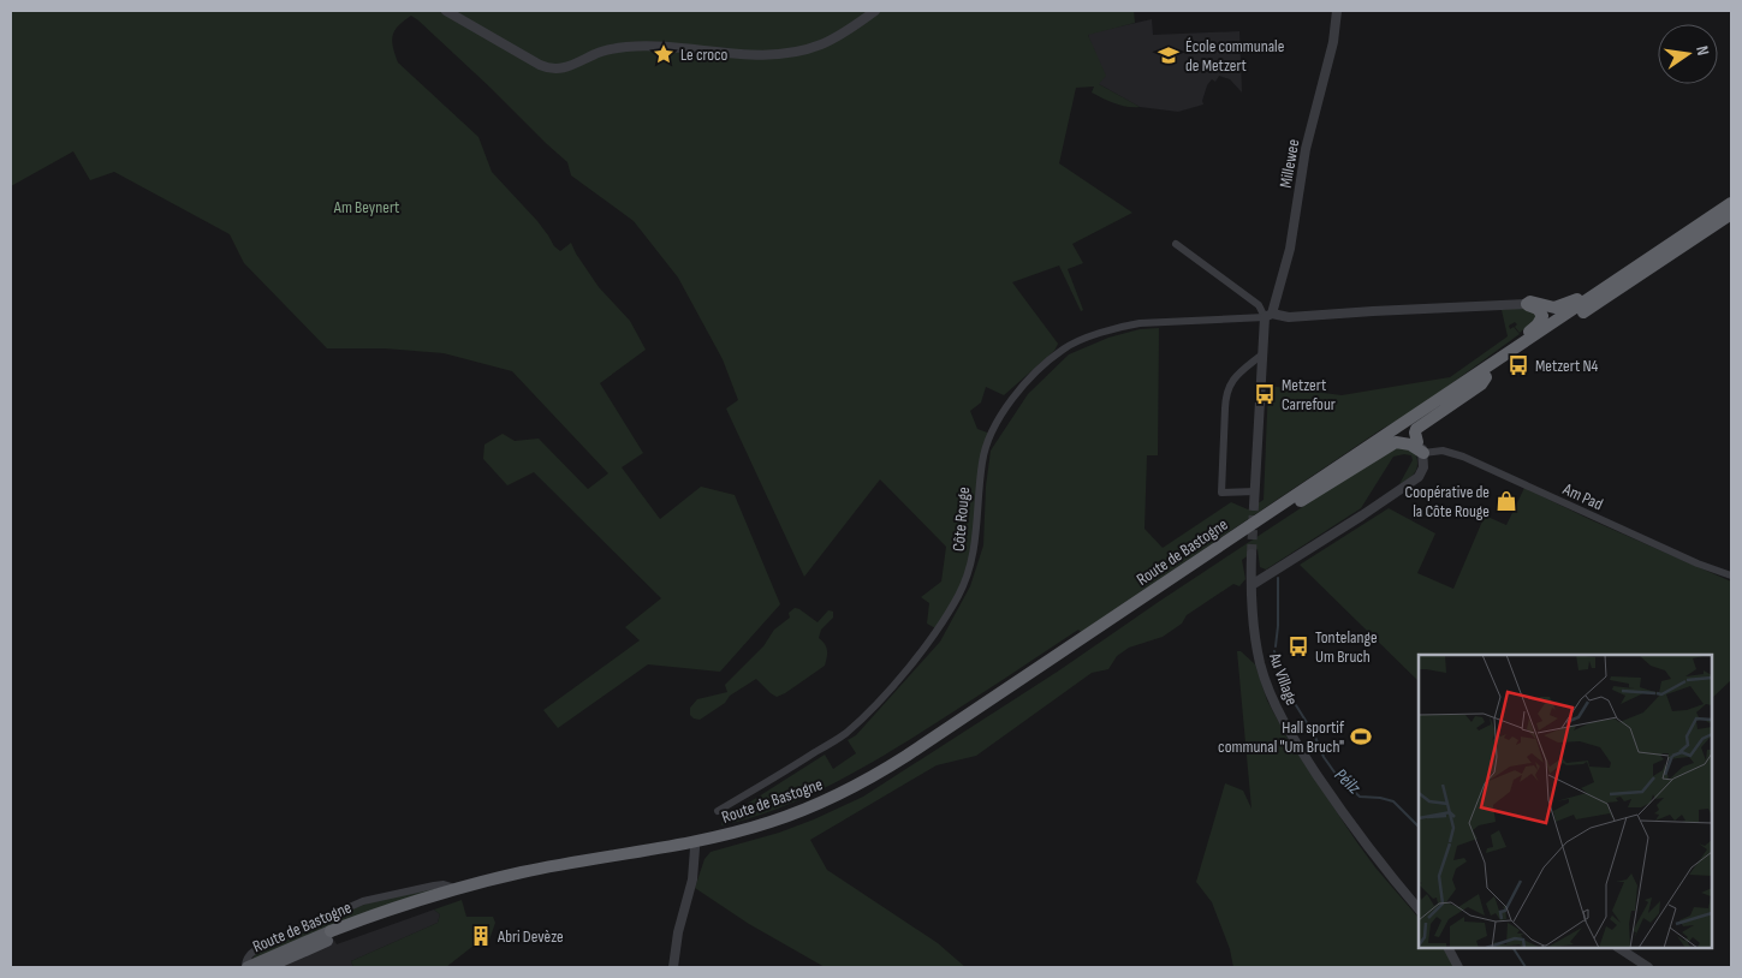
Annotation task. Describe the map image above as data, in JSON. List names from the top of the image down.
{
  "streets": {
    "highway": ["Route de Bastogne"],
    "street": [
      "Millewee",
      "Am Pad",
      "Côte Rouge",
      "Au Village"
    ]
  },
  "crossings": [
    ["Millewee", "Côte Rouge"]
  ],
  "water": ["Péilz"],
  "parks": ["Am Beynert"],
  "places": {
    "place": ["Le croco"],
    "school or university": ["École communale de Metzert"],
    "bus stop": ["Metzert N4", "Metzert Carrefour", "Tontelange Um Bruch"],
    "shop": ["Coopérative de la Côte Rouge"],
    "sports": ["Hall sportif communal \"Um Bruch\""],
    "building": ["Abri Devèze"]
  },
  "north": "right"
}
